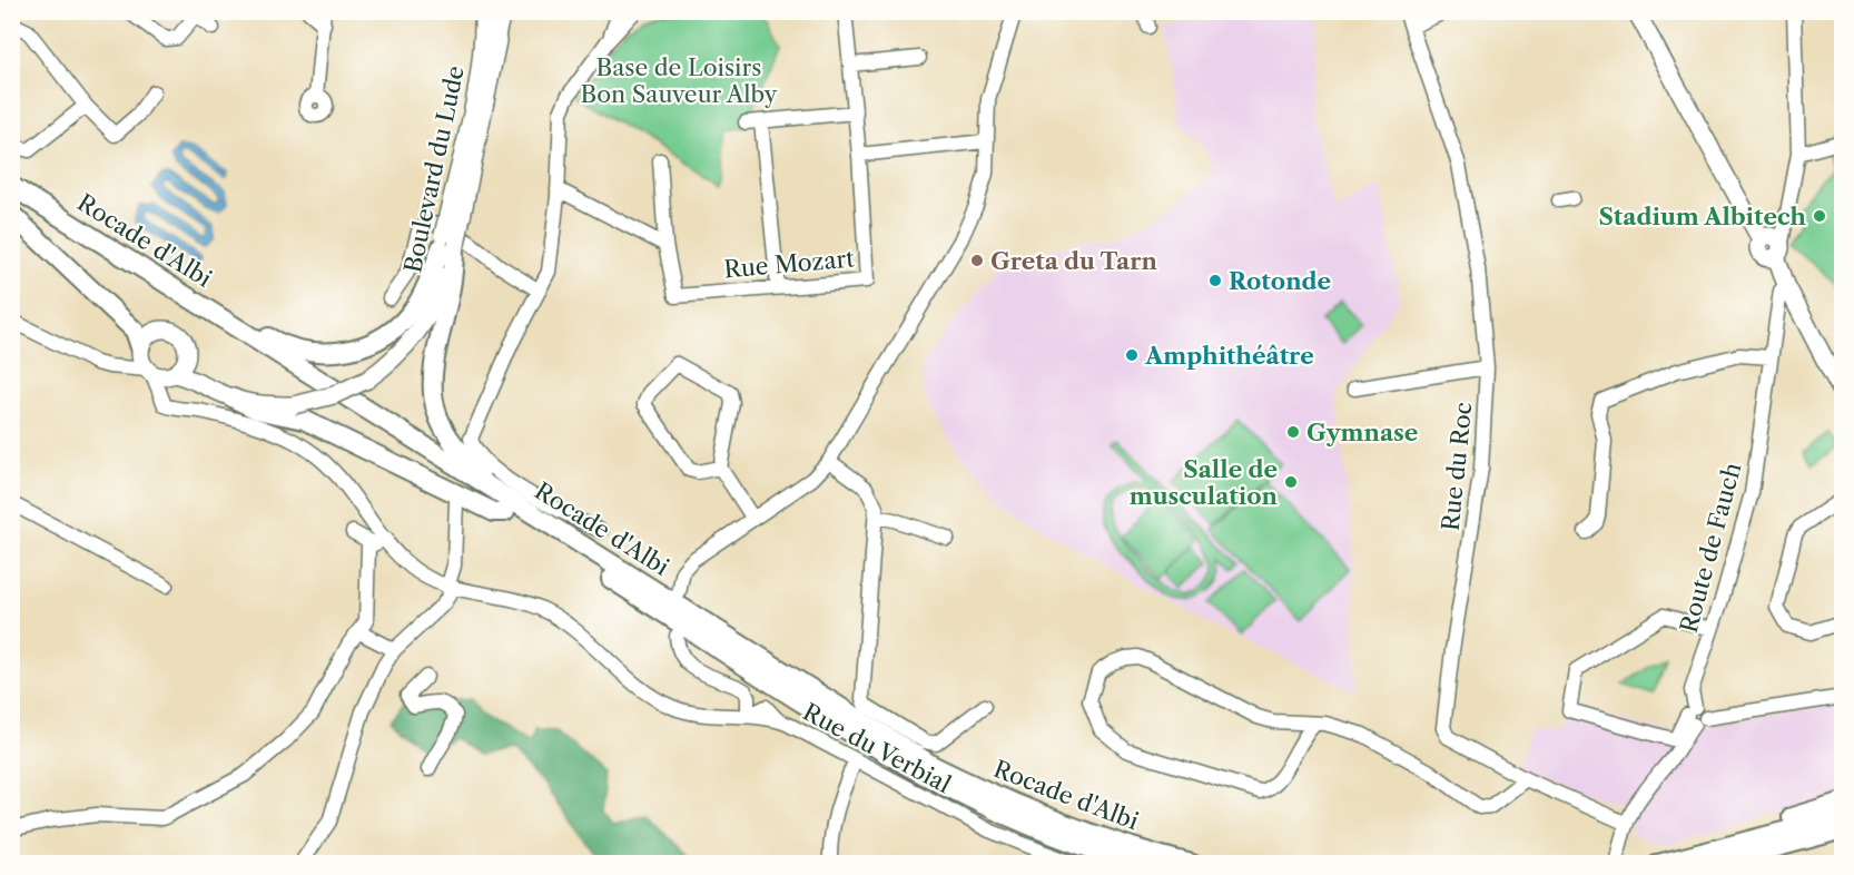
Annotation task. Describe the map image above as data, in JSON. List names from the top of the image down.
{
  "streets": {
    "highway": ["Rocade d'Albi"],
    "main road": ["Boulevard du Lude"],
    "street": [
      "Rue Mozart",
      "Rue du Roc",
      "Route de Fauch",
      "Rue du Verbial"
    ]
  },
  "crossings": [
    ["Boulevard du Lude", "Rue du Verbial"],
    ["Rue du Roc", "Route de Fauch"]
  ],
  "parks": ["Base de Loisirs Bon Sauveur Alby"],
  "places": [
    "Stadium Albitech",
    "Greta du Tarn",
    "Rotonde",
    "Amphithéâtre",
    "Gymnase",
    "Salle de musculation"
  ]
}
